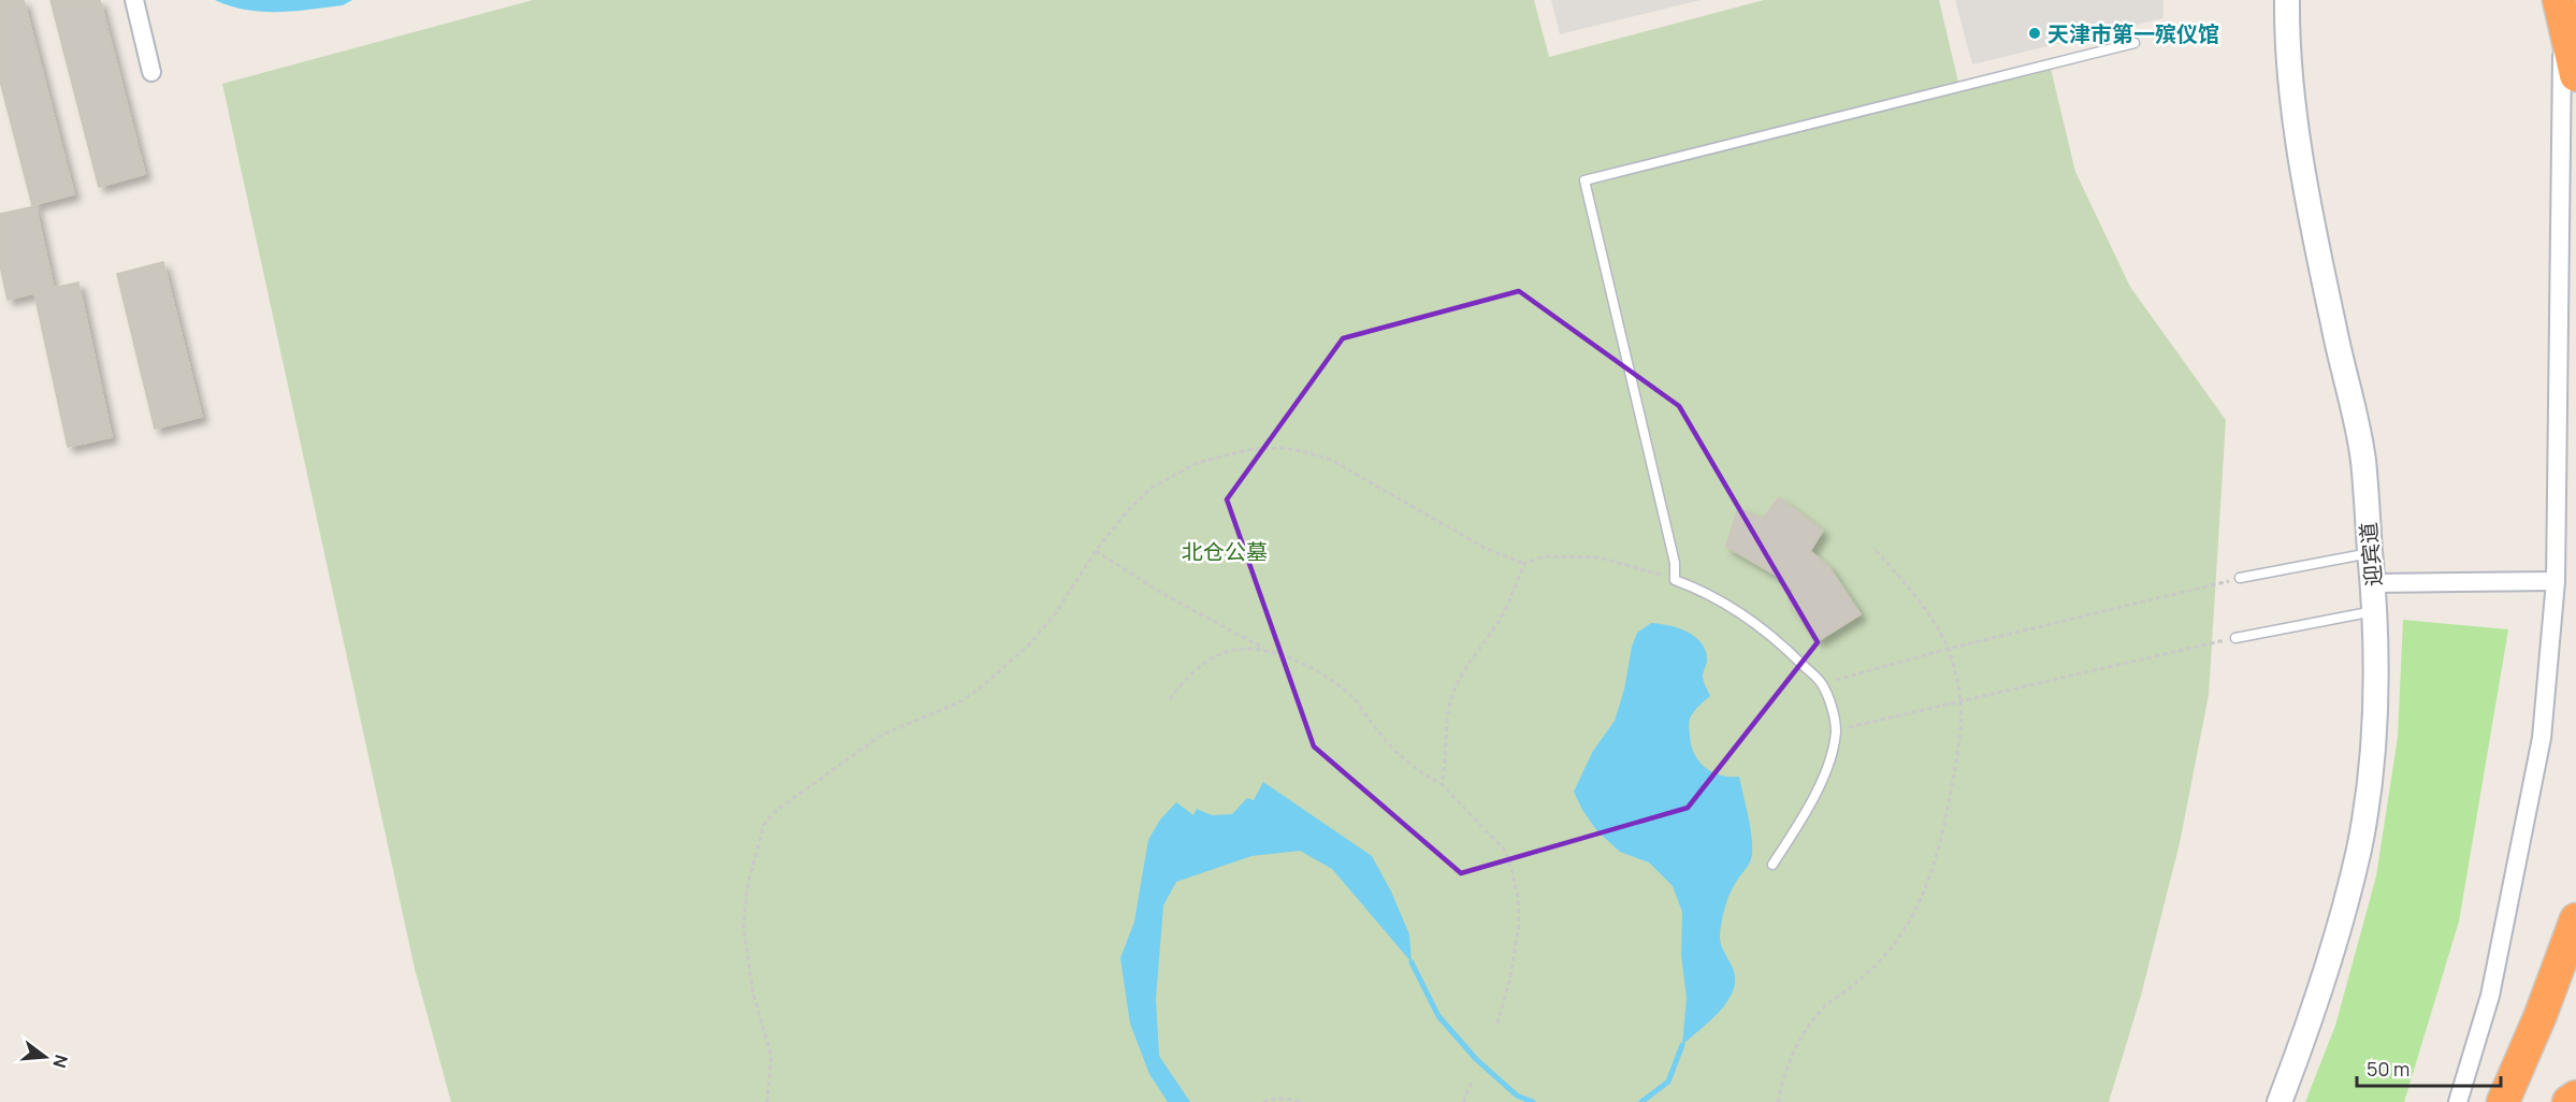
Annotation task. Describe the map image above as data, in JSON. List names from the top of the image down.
{
  "streets": {
    "street": ["迎宾道"]
  },
  "parks": ["北仓公墓"],
  "places": ["天津市第一殡仪馆"],
  "scale_bar": "50 m",
  "north": "right"
}
